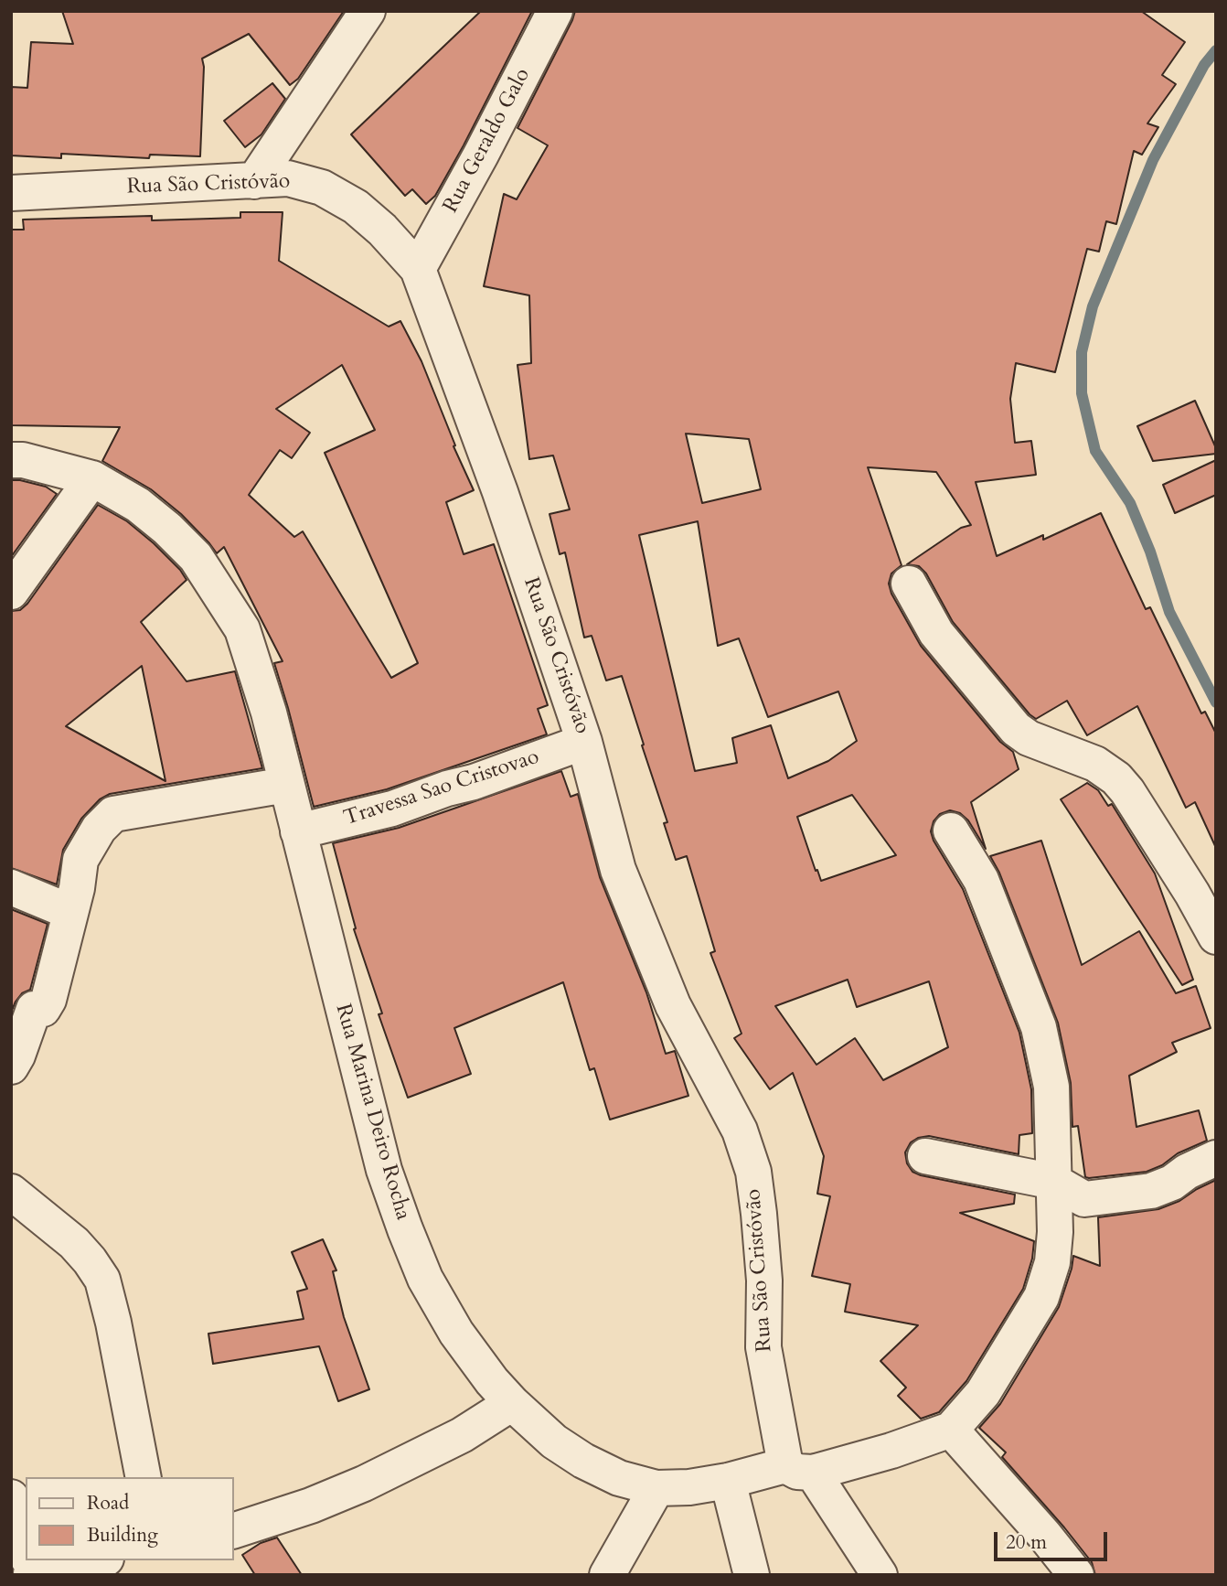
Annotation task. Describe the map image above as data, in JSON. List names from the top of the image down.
{
  "streets": {
    "street": [
      "Rua Geraldo Galo",
      "Rua São Cristóvão",
      "Travessa Sao Cristovao",
      "Rua Marina Deiro Rocha"
    ]
  },
  "crossings": [
    ["Rua Geraldo Galo", "Rua São Cristóvão"],
    ["Rua São Cristóvão", "Travessa Sao Cristovao"],
    ["Rua São Cristóvão", "Rua Marina Deiro Rocha"],
    ["Travessa Sao Cristovao", "Rua Marina Deiro Rocha"]
  ],
  "legend": ["Road", "Building"],
  "scale_bar": "20 m"
}
